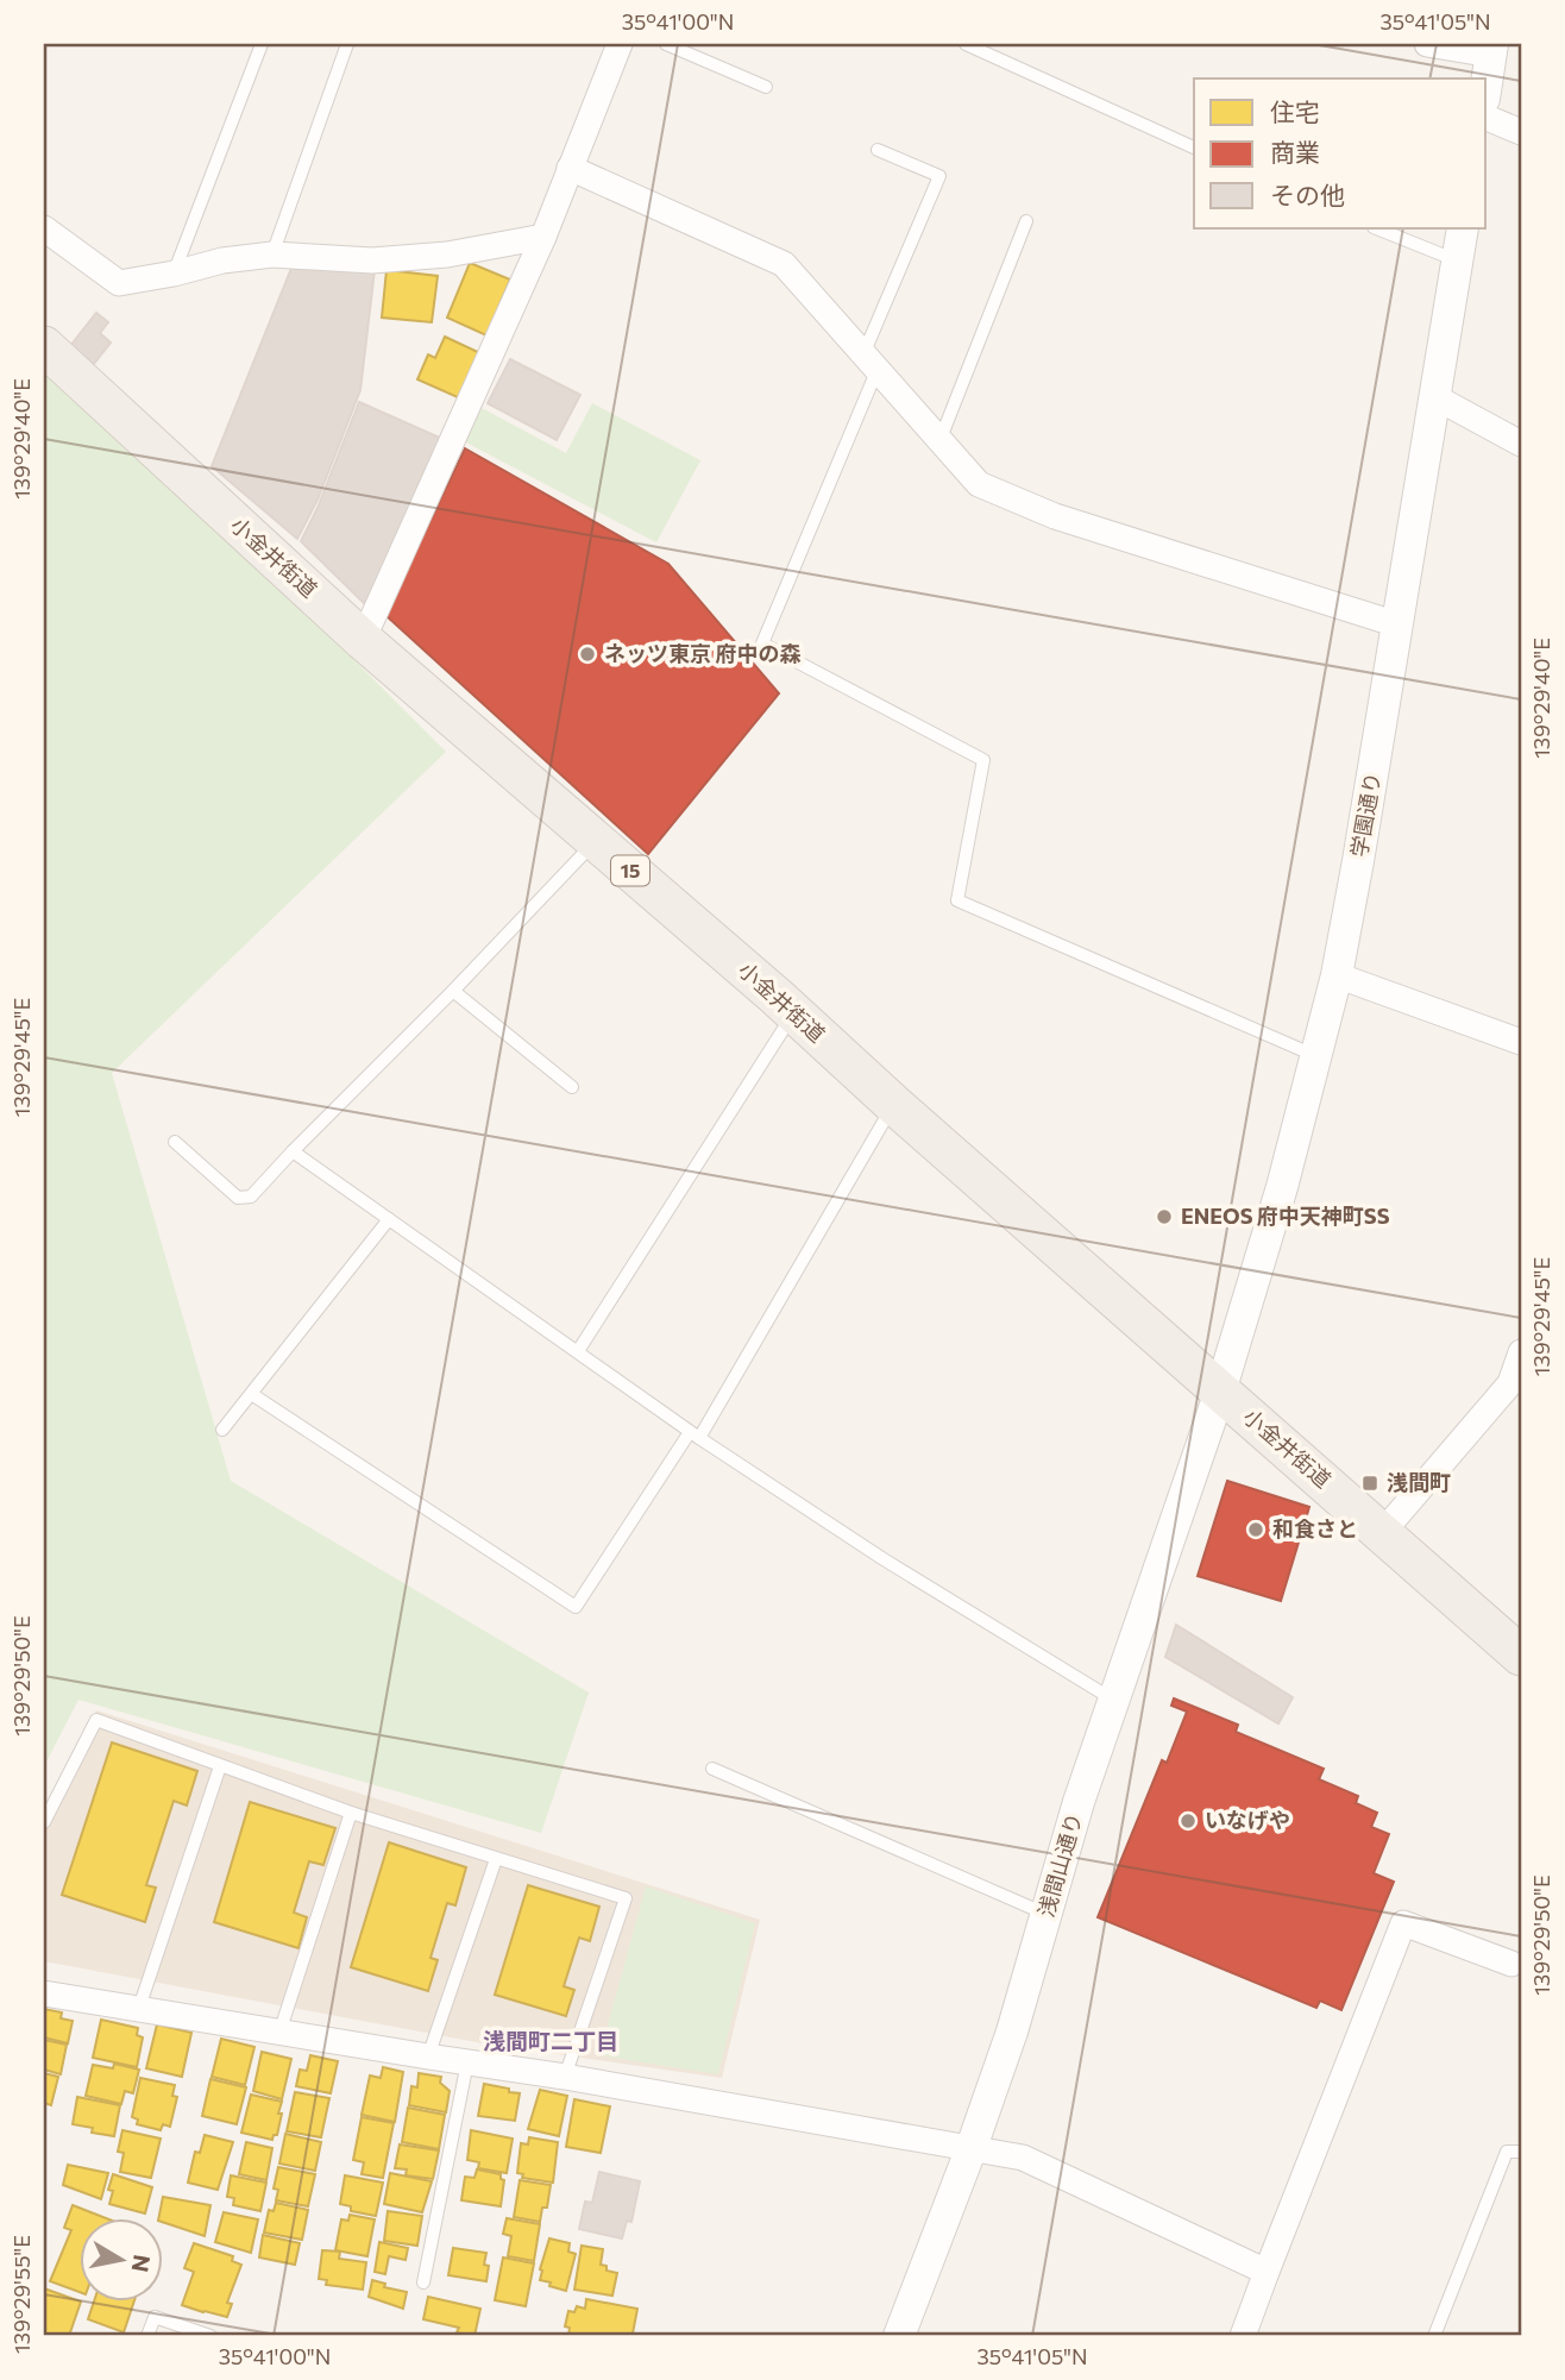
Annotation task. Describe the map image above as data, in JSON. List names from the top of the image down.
{
  "streets": {
    "main road": ["小金井街道", "15"],
    "street": ["学園通り", "浅間山通り"]
  },
  "crossings": [
    ["小金井街道", "学園通り"],
    ["小金井街道", "浅間山通り"],
    ["学園通り", "浅間山通り"]
  ],
  "districts": ["浅間町二丁目"],
  "places": {
    "other": [
      "ネッツ東京 府中の森",
      "ENEOS 府中天神町SS",
      "和食さと",
      "いなげや"
    ],
    "transit": ["浅間町"]
  },
  "legend": ["住宅", "商業", "その他"],
  "north": "right",
  "coordinates": [
    "35°41'00\"N",
    "35°41'05\"N",
    "139°29'40\"E",
    "139°29'45\"E",
    "139°29'50\"E",
    "139°29'55\"E"
  ]
}
